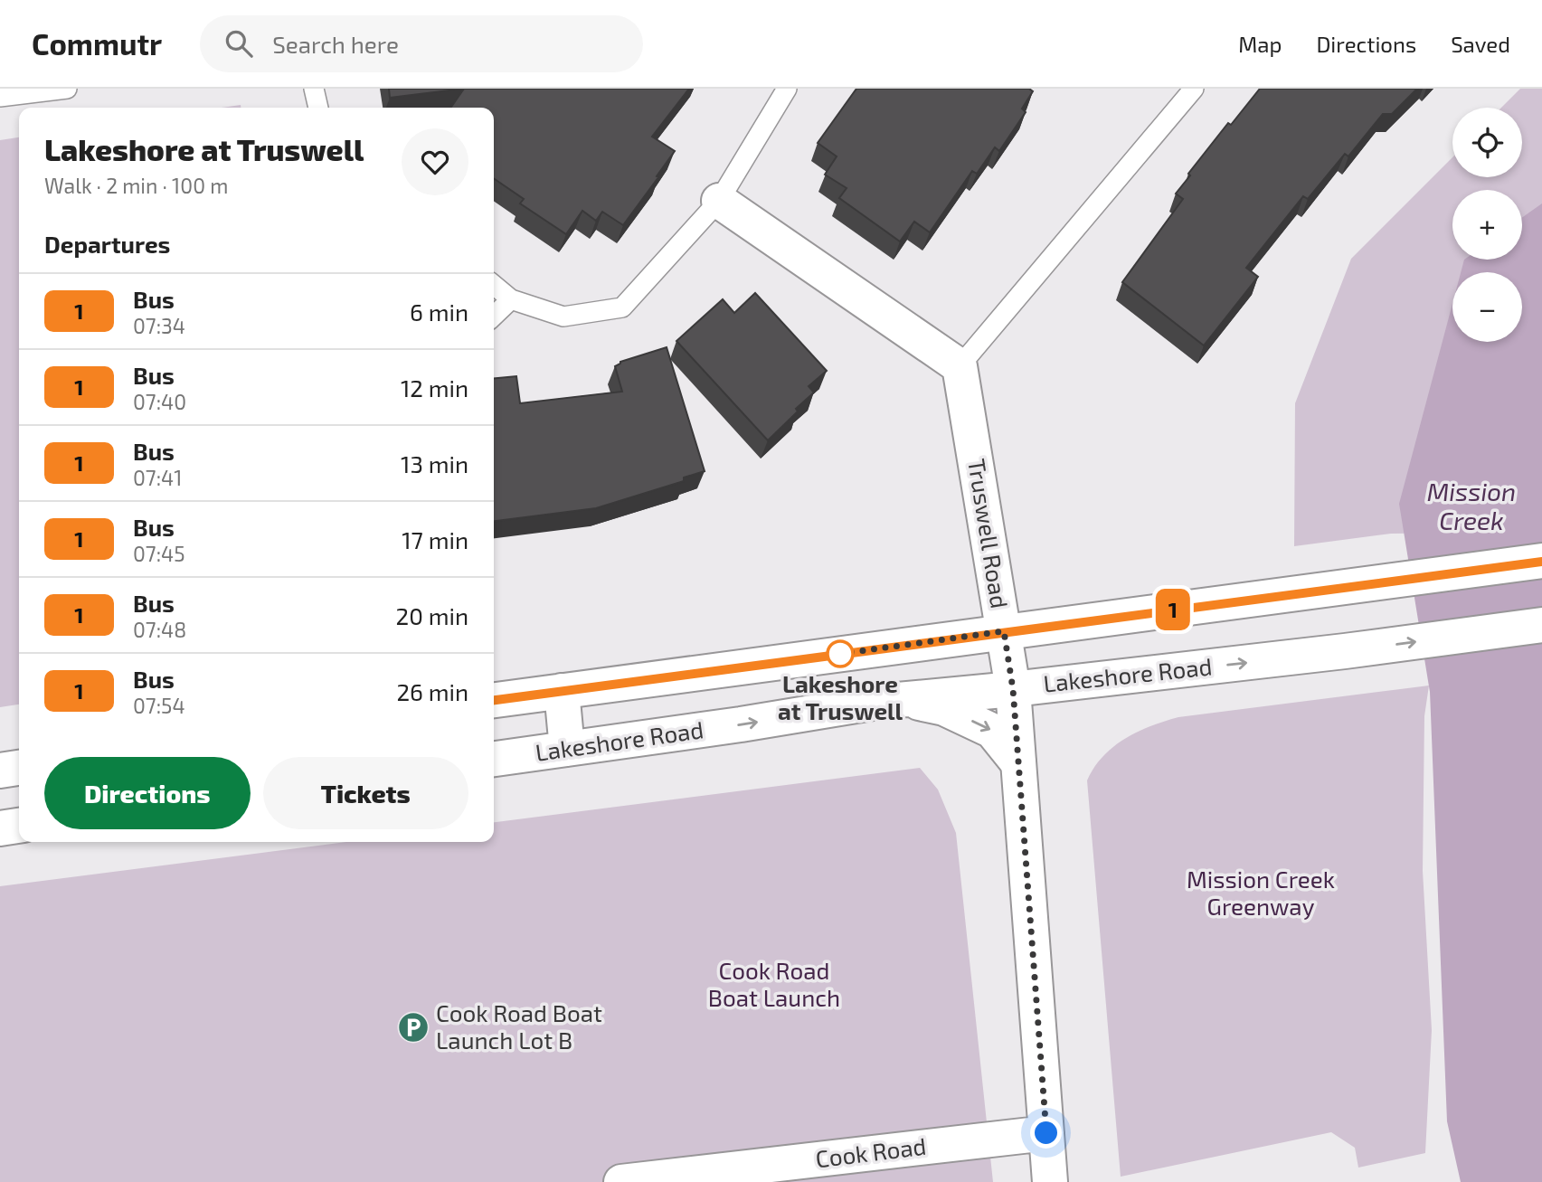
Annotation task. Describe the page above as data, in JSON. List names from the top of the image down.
{
  "streets": {
    "main road": ["Truswell Road", "Lakeshore Road", "Cook Road"]
  },
  "crossings": [
    ["Truswell Road", "Lakeshore Road"],
    ["Truswell Road", "Cook Road"]
  ],
  "water": ["Mission Creek"],
  "parks": ["Mission Creek Greenway", "Cook Road Boat Launch"],
  "places": {
    "other": ["Lakeshore at Truswell"],
    "parking": ["Cook Road Boat Launch Lot B"]
  },
  "lines": ["bus line 1"],
  "page": {
    "header": "Commutr",
    "search": "Search here",
    "nav": ["Map", "Directions", "Saved"],
    "on_map": "1",
    "map_buttons": ["+", "−"],
    "heading": [
      ["Lakeshore at Truswell", "Walk · 2 min · 100 m"],
      "Departures"
    ],
    "list": [
      {
        "mark": "1",
        "name": "Bus",
        "note": "07:34",
        "value": "6 min"
      },
      {
        "mark": "1",
        "name": "Bus",
        "note": "07:40",
        "value": "12 min"
      },
      {
        "mark": "1",
        "name": "Bus",
        "note": "07:41",
        "value": "13 min"
      },
      {
        "mark": "1",
        "name": "Bus",
        "note": "07:45",
        "value": "17 min"
      },
      {
        "mark": "1",
        "name": "Bus",
        "note": "07:48",
        "value": "20 min"
      },
      {
        "mark": "1",
        "name": "Bus",
        "note": "07:54",
        "value": "26 min"
      }
    ],
    "buttons": ["Directions", "Tickets"]
  }
}
